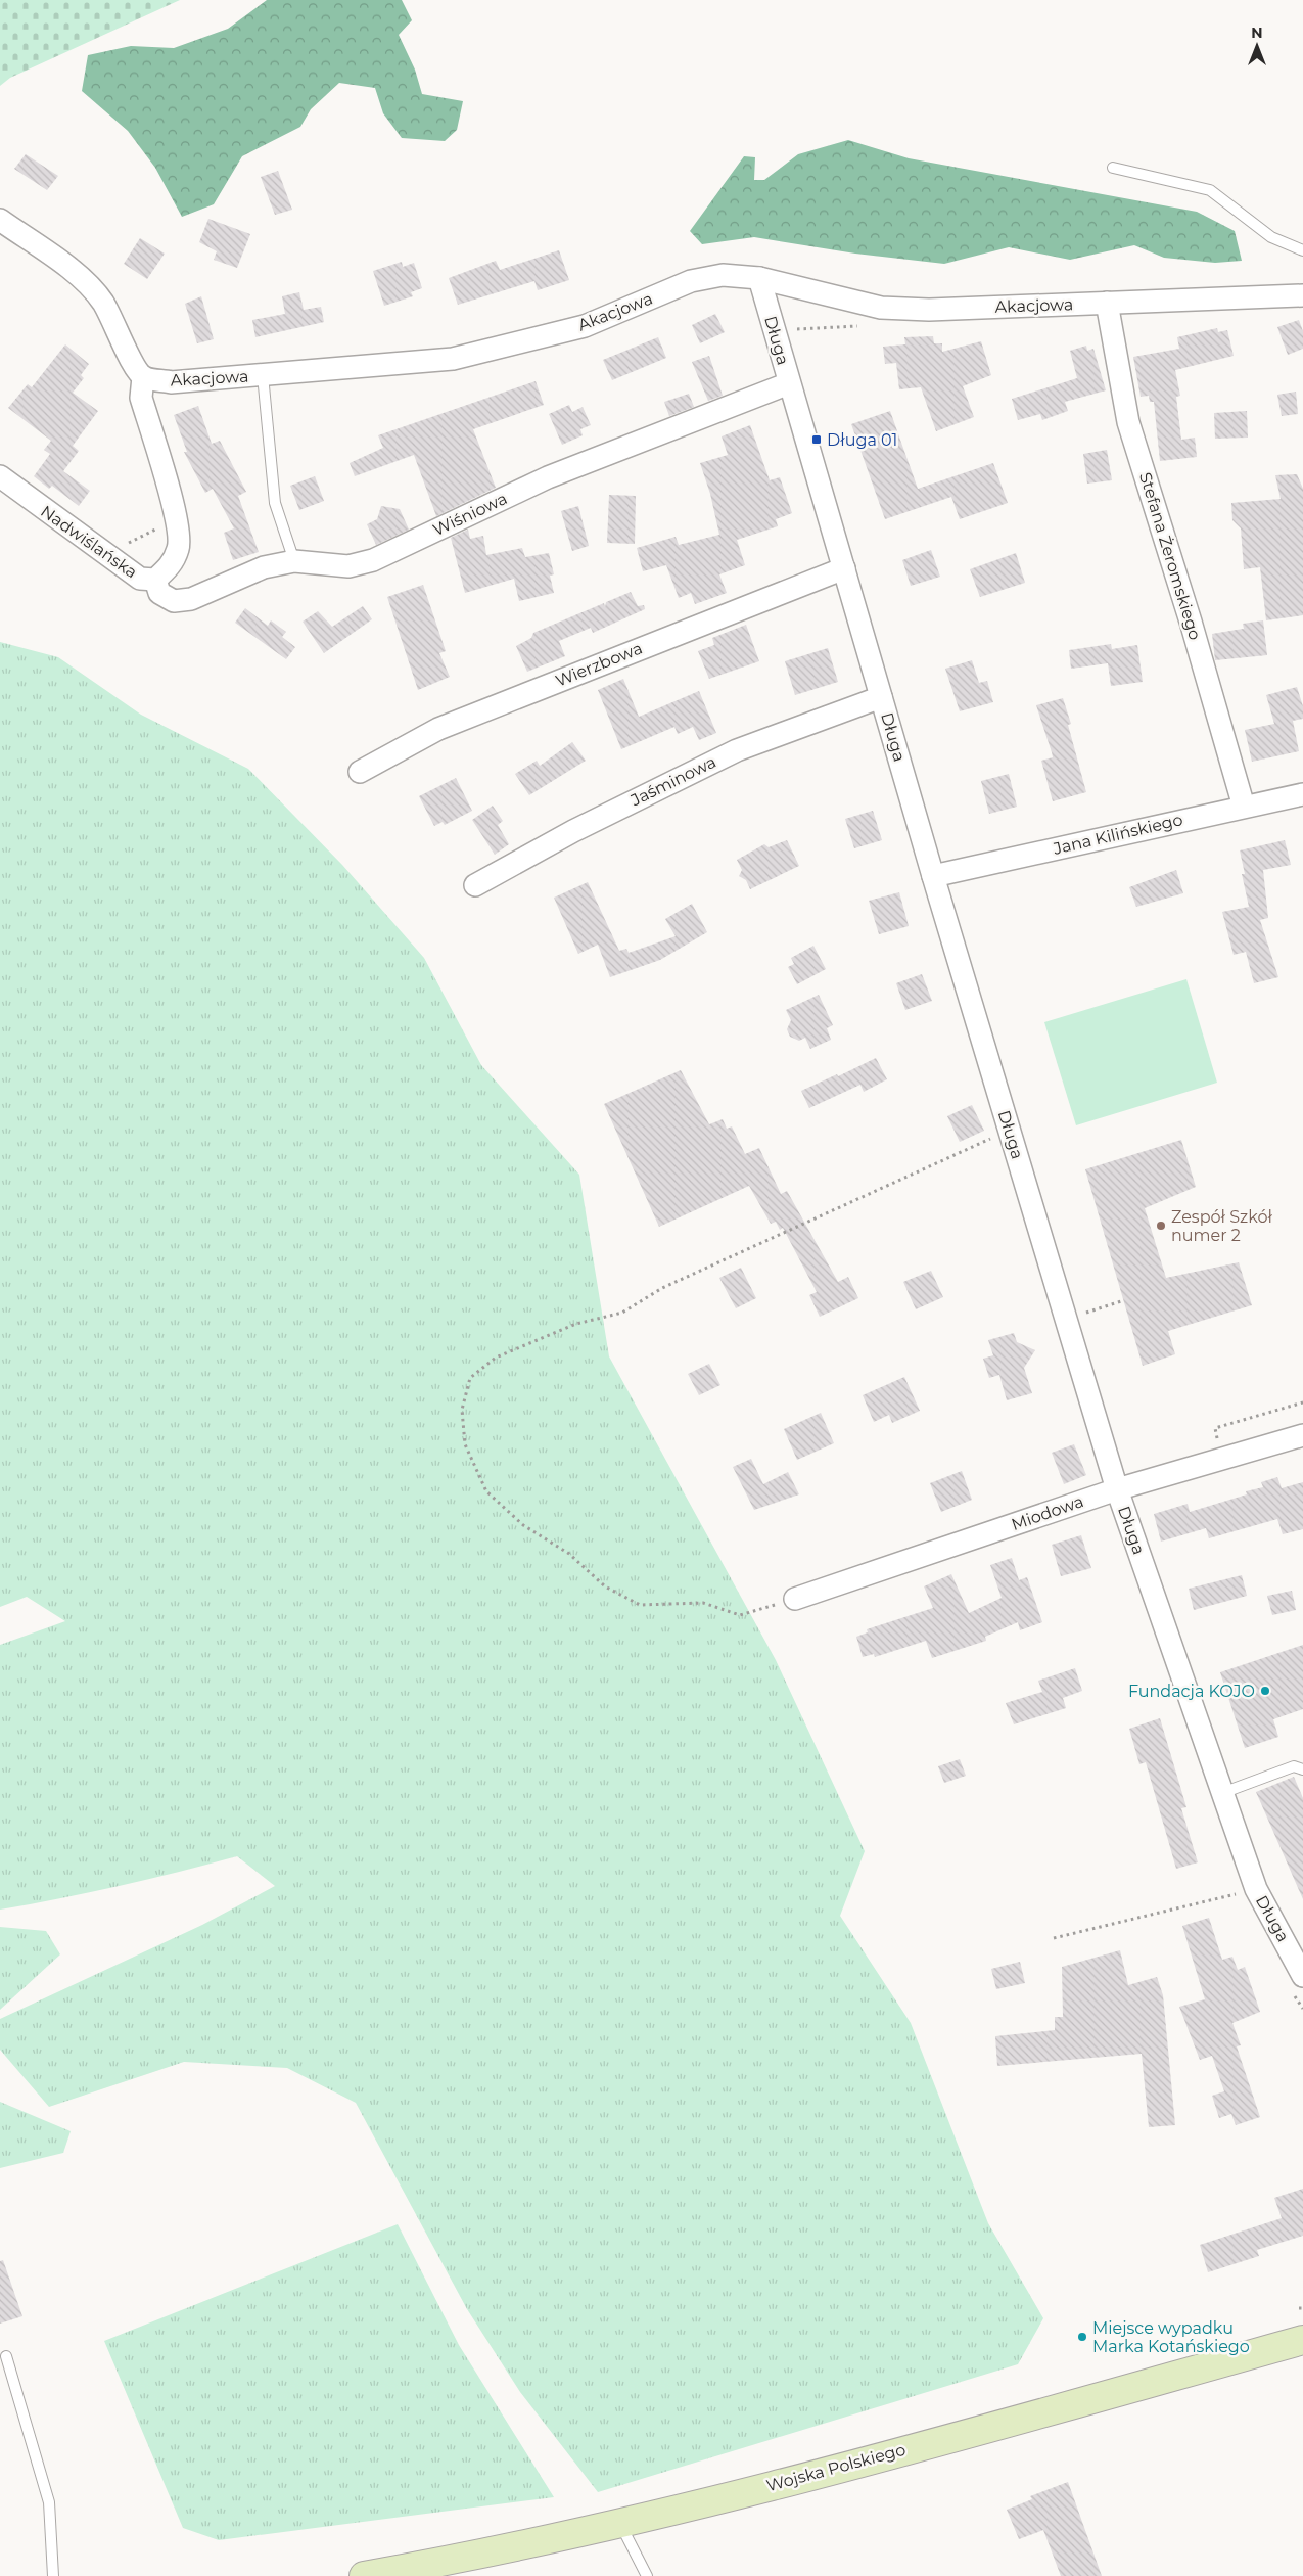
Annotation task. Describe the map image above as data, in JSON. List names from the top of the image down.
{
  "streets": {
    "main road": ["Wojska Polskiego"],
    "street": [
      "Akacjowa",
      "Długa",
      "Wiśniowa",
      "Nadwiślańska",
      "Stefana Żeromskiego",
      "Wierzbowa",
      "Jaśminowa",
      "Jana Kilińskiego",
      "Miodowa"
    ]
  },
  "crossings": [
    ["Akacjowa", "Długa"],
    ["Akacjowa", "Nadwiślańska"],
    ["Akacjowa", "Stefana Żeromskiego"],
    ["Długa", "Wiśniowa"],
    ["Długa", "Wierzbowa"],
    ["Długa", "Jaśminowa"],
    ["Długa", "Jana Kilińskiego"],
    ["Długa", "Miodowa"],
    ["Wiśniowa", "Nadwiślańska"],
    ["Stefana Żeromskiego", "Jana Kilińskiego"]
  ],
  "places": {
    "transit": ["Długa 01"],
    "other": ["Zespół Szkół numer 2", "Fundacja KOJO", "Miejsce wypadku Marka Kotańskiego"]
  },
  "north": "top"
}
